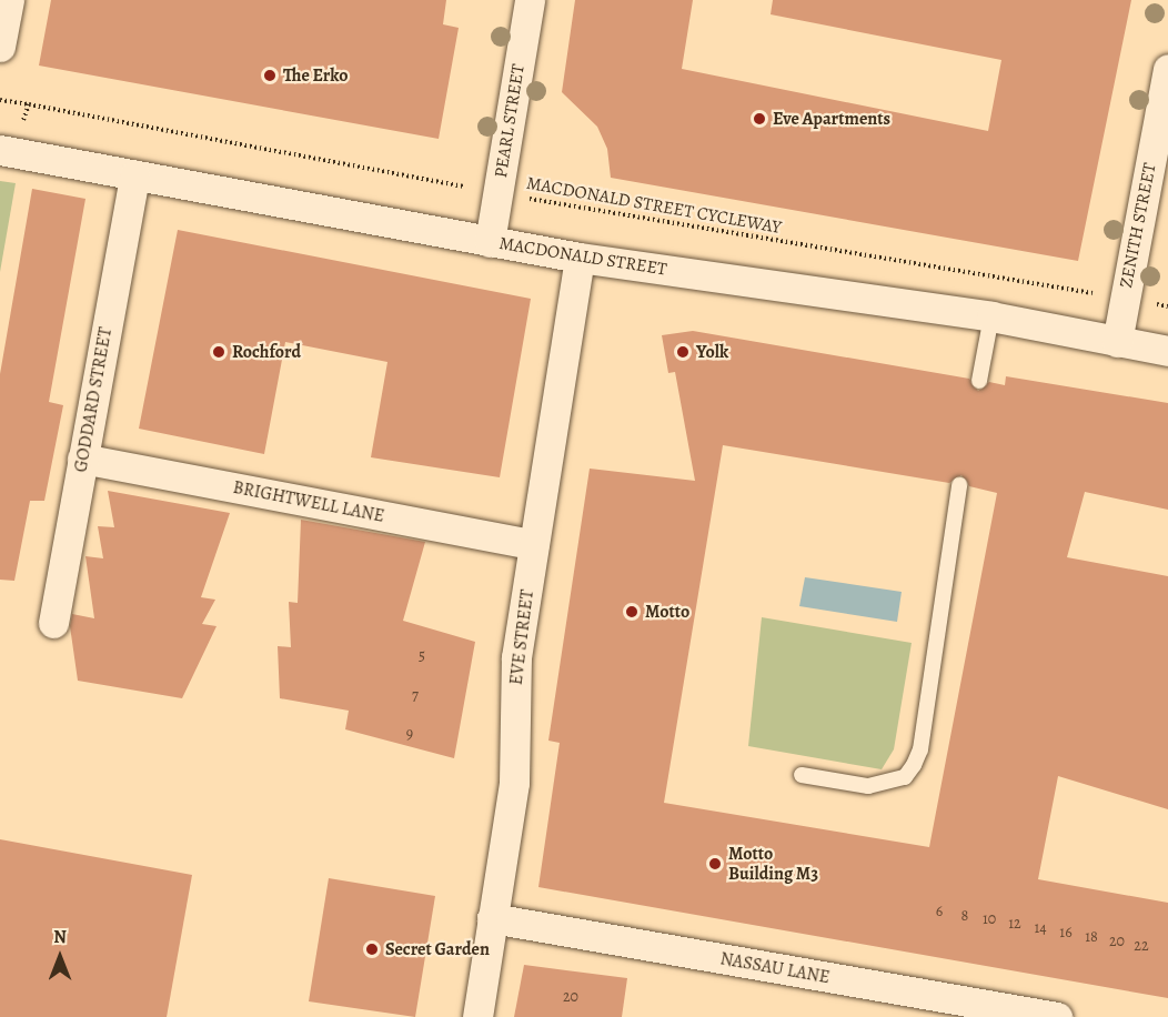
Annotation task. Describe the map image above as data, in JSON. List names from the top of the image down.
{
  "streets": {
    "street": [
      "PEARL STREET",
      "ZENITH STREET",
      "MACDONALD STREET",
      "GODDARD STREET",
      "BRIGHTWELL LANE",
      "EVE STREET",
      "NASSAU LANE"
    ],
    "path": ["MACDONALD STREET CYCLEWAY"]
  },
  "crossings": [
    ["PEARL STREET", "MACDONALD STREET CYCLEWAY"],
    ["PEARL STREET", "MACDONALD STREET"],
    ["MACDONALD STREET CYCLEWAY", "ZENITH STREET"],
    ["ZENITH STREET", "MACDONALD STREET"],
    ["MACDONALD STREET", "GODDARD STREET"],
    ["MACDONALD STREET", "EVE STREET"],
    ["GODDARD STREET", "BRIGHTWELL LANE"],
    ["BRIGHTWELL LANE", "EVE STREET"],
    ["EVE STREET", "NASSAU LANE"]
  ],
  "places": [
    "The Erko",
    "Eve Apartments",
    "Rochford",
    "Yolk",
    "Motto",
    "Motto Building M3",
    "Secret Garden"
  ],
  "house_numbers": [
    "5",
    "7",
    "9",
    "6",
    "8",
    "10",
    "12",
    "14",
    "16",
    "18",
    "20",
    "22",
    "20"
  ],
  "north": "top"
}
